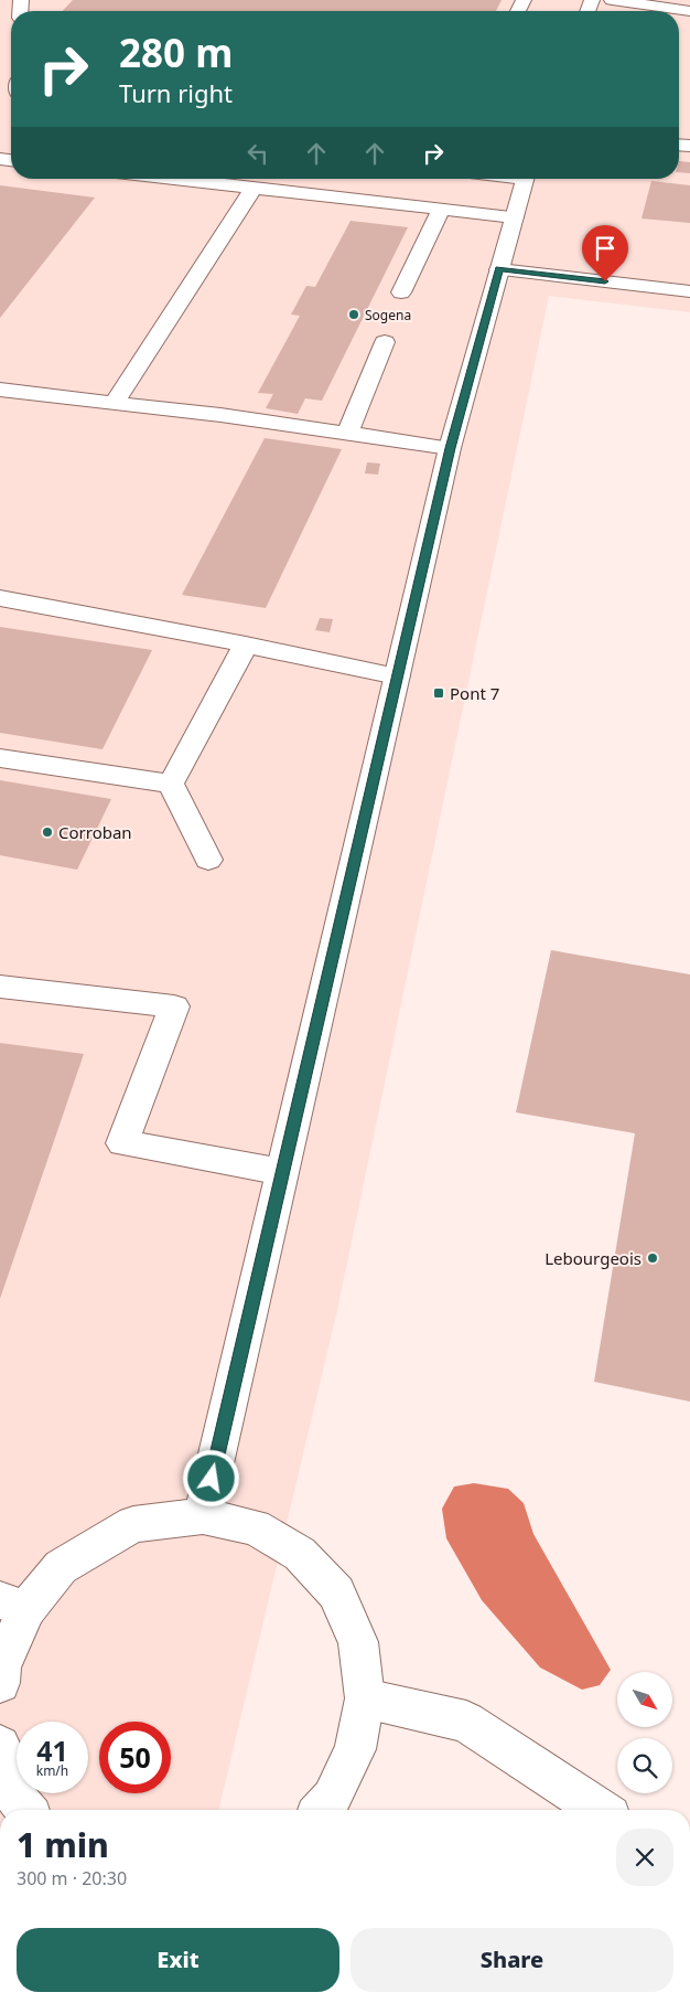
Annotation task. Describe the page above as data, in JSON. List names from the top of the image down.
{
  "places": {
    "other": ["Sogena", "Corroban", "Lebourgeois"],
    "transit": ["Pont 7"]
  },
  "north": "bottom right",
  "page": {
    "turn": ["280 m", "Turn right"],
    "speed": "41 km/h",
    "limit": "50",
    "heading": ["1 min", "300 m · 20:30"],
    "buttons": ["Exit", "Share"]
  }
}
